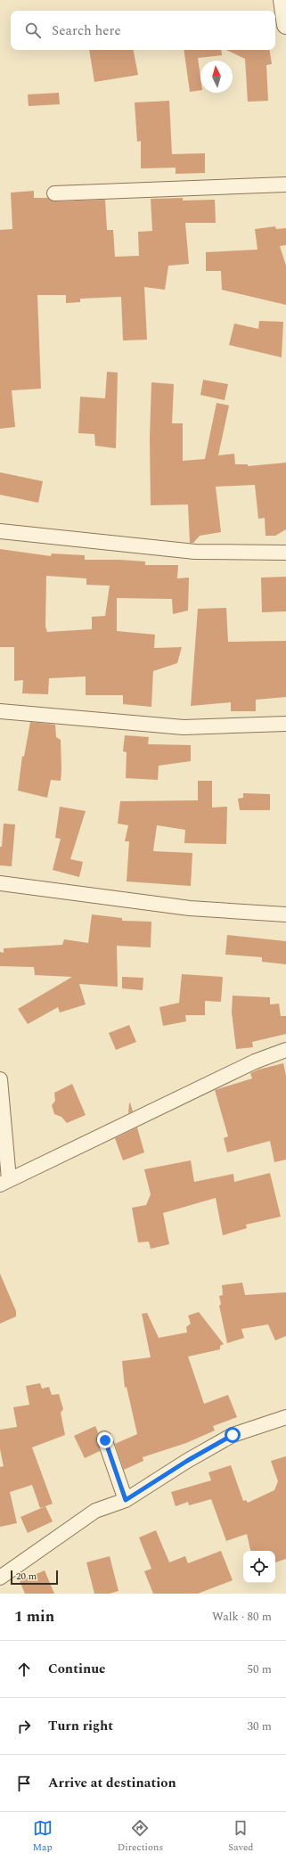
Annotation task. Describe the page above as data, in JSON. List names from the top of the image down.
{
  "scale_bar": "20 m",
  "north": "top",
  "page": {
    "search": "Search here",
    "scale": "20 m",
    "heading": ["1 min", "Walk · 80 m"],
    "list": [
      ["Continue", "50 m"],
      ["Turn right", "30 m"],
      "Arrive at destination"
    ],
    "nav": ["Map", "Directions", "Saved"]
  }
}
